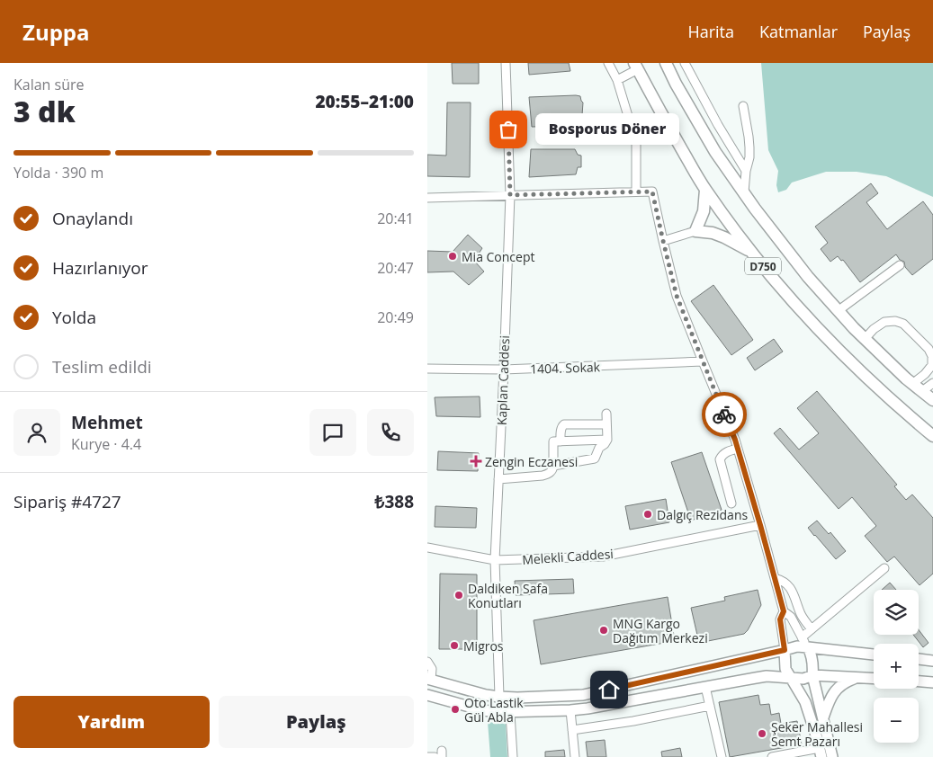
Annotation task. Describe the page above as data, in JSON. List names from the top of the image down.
{
  "streets": {
    "highway": ["D750"],
    "street": ["1404. Sokak", "Kaplan Caddesi", "Melekli Caddesi"]
  },
  "crossings": [
    ["1404. Sokak", "Kaplan Caddesi"],
    ["Kaplan Caddesi", "Melekli Caddesi"]
  ],
  "places": {
    "other": [
      "Bosporus Döner",
      "Mia Concept",
      "Dalgıç Rezidans",
      "Daldiken Safa Konutları",
      "MNG Kargo Dağıtım Merkezi",
      "Migros",
      "Oto Lastik Gül Abla",
      "Şeker Mahallesi Semt Pazarı"
    ],
    "health": ["Zengin Eczanesi"]
  },
  "page": {
    "header": "Zuppa",
    "nav": ["Harita", "Katmanlar", "Paylaş"],
    "heading": ["3 dk", "Kalan süre", "20:55–21:00"],
    "panel": [
      "Mehmet",
      "Kurye · 4.4",
      "Sipariş #4727",
      "₺388"
    ],
    "bubble": "Bosporus Döner",
    "bar": "Yolda · 390 m",
    "list": [
      ["Onaylandı", "20:41"],
      ["Hazırlanıyor", "20:47"],
      ["Yolda", "20:49"],
      "Teslim edildi"
    ],
    "map_buttons": ["+", "−"],
    "buttons": ["Yardım", "Paylaş"]
  }
}
